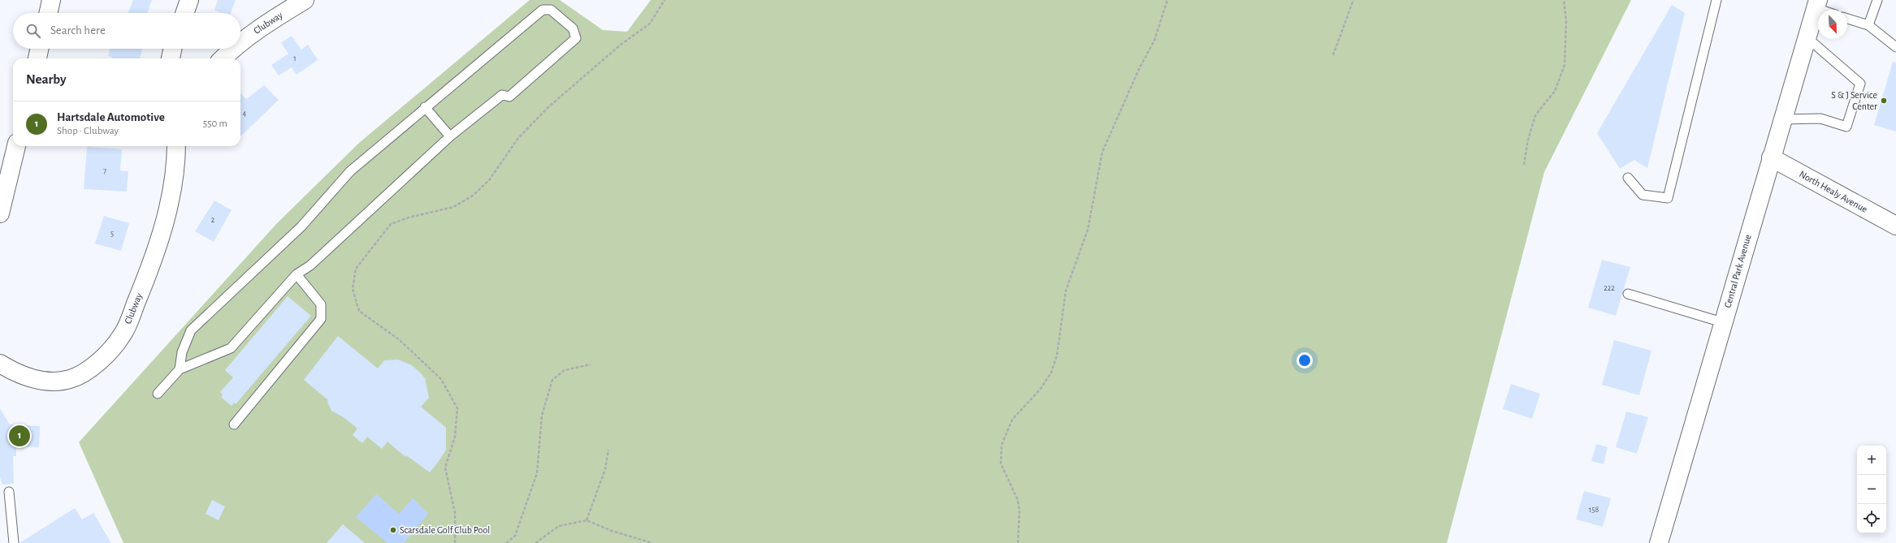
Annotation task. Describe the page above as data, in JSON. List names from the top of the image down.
{
  "streets": {
    "street": ["Clubway", "North Healy Avenue", "Central Park Avenue"]
  },
  "crossings": [
    ["North Healy Avenue", "Central Park Avenue"]
  ],
  "places": ["S & J Service Center", "Scarsdale Golf Club Pool"],
  "house_numbers": [
    "1",
    "4",
    "7",
    "2",
    "5",
    "222",
    "158"
  ],
  "north": "bottom right",
  "page": {
    "search": "Search here",
    "heading": "Nearby",
    "list": [
      {
        "mark": "1",
        "name": "Hartsdale Automotive",
        "note": "Shop · Clubway",
        "value": "550 m"
      }
    ],
    "pins": "1",
    "map_buttons": ["+", "−"]
  }
}
